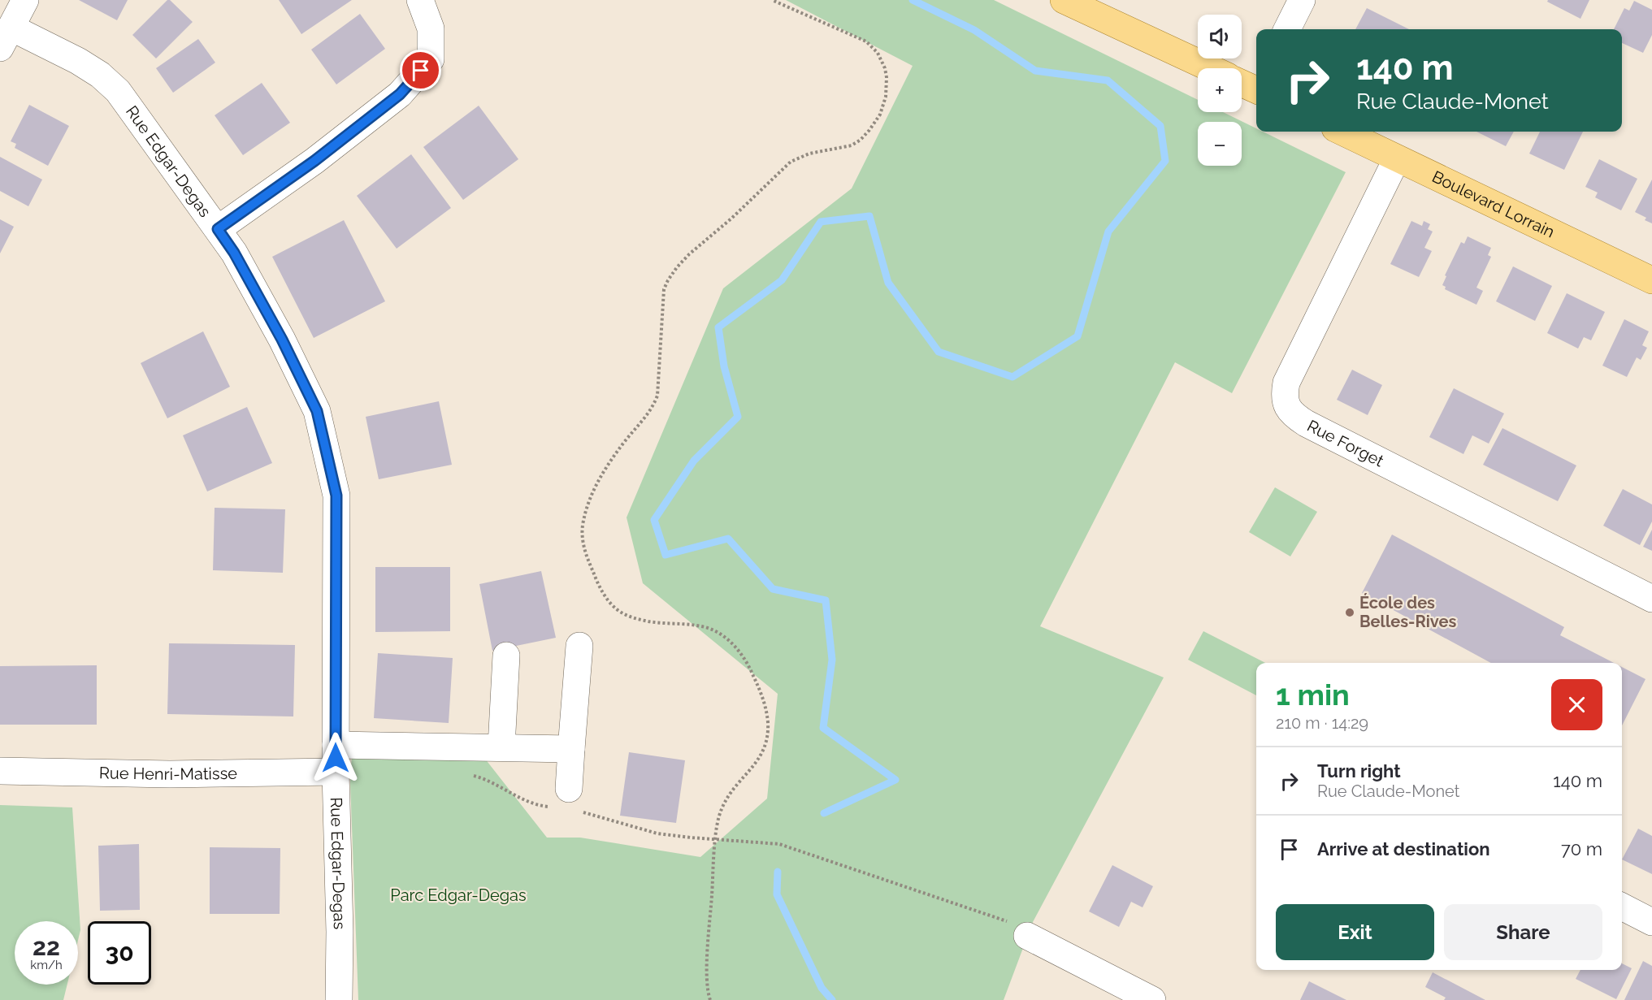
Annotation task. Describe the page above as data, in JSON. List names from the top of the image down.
{
  "streets": {
    "main road": ["Boulevard Lorrain"],
    "street": ["Rue Edgar-Degas", "Rue Forget", "Rue Henri-Matisse"]
  },
  "crossings": [
    ["Rue Edgar-Degas", "Rue Henri-Matisse"],
    ["Boulevard Lorrain", "Rue Forget"]
  ],
  "parks": ["Parc Edgar-Degas"],
  "places": ["École des Belles-Rives"],
  "page": {
    "map_buttons": ["+", "−"],
    "turn": ["140 m", "Rue Claude-Monet"],
    "heading": ["1 min", "210 m · 14:29"],
    "list": [
      {
        "name": "Turn right",
        "note": "Rue Claude-Monet",
        "value": "140 m"
      },
      {
        "name": "Arrive at destination",
        "value": "70 m"
      }
    ],
    "buttons": ["Exit", "Share"],
    "speed": "22 km/h",
    "limit": "30"
  }
}
